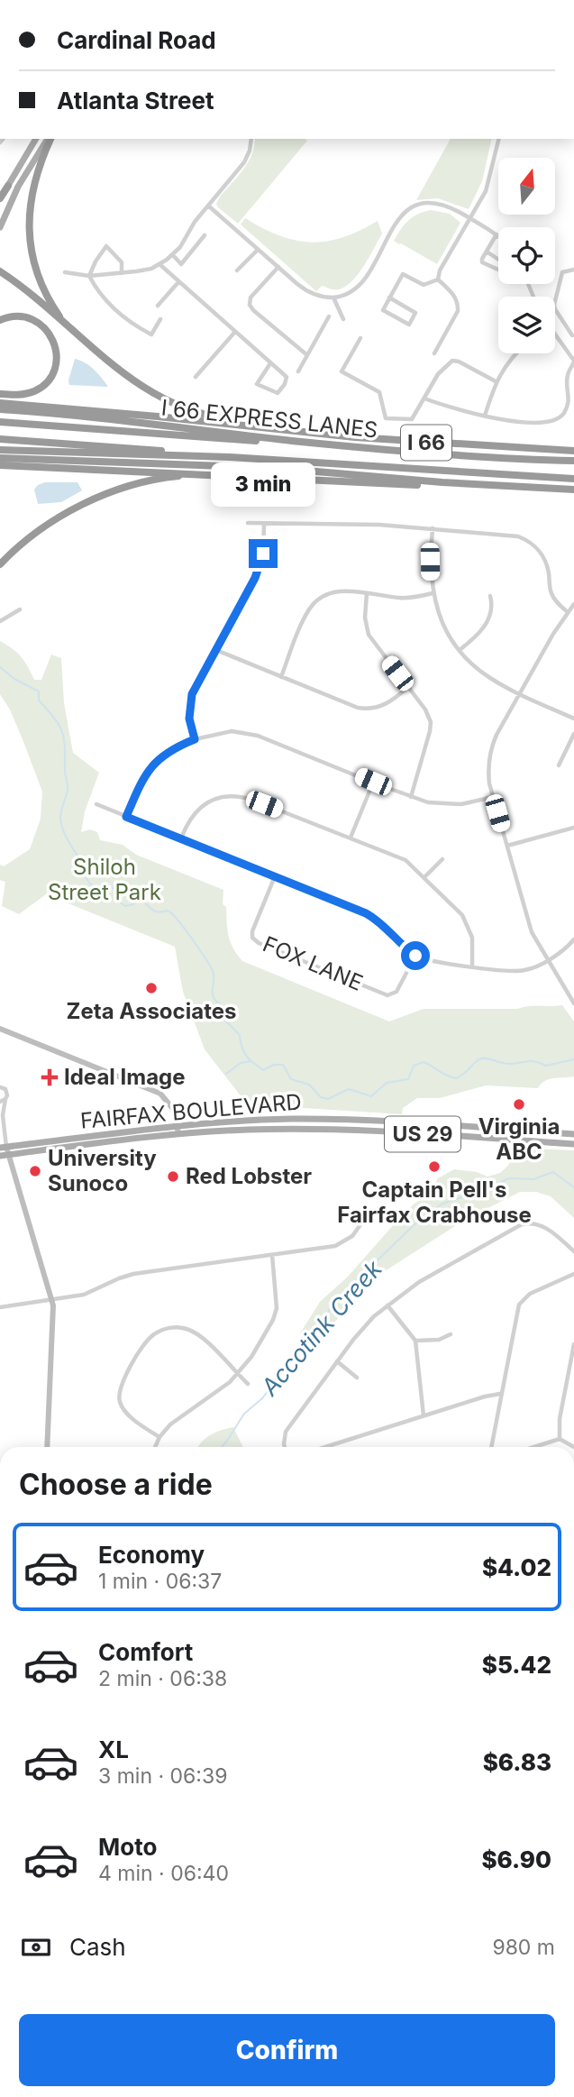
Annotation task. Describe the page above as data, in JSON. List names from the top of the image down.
{
  "streets": {
    "highway": ["I 66 EXPRESS LANES", "I 66"],
    "main road": ["FAIRFAX BOULEVARD", "US 29"],
    "street": ["FOX LANE"]
  },
  "water": ["Accotink Creek"],
  "parks": ["Shiloh Street Park"],
  "places": {
    "other": [
      "Zeta Associates",
      "Virginia ABC",
      "Captain Pell's Fairfax Crabhouse",
      "University Sunoco",
      "Red Lobster"
    ],
    "health": ["Ideal Image"]
  },
  "north": "top",
  "page": {
    "banner": ["Cardinal Road", "Atlanta Street"],
    "bubble": "3 min",
    "heading": "Choose a ride",
    "list": [
      {
        "name": "Economy",
        "note": "1 min · 06:37",
        "value": "$4.02"
      },
      {
        "name": "Comfort",
        "note": "2 min · 06:38",
        "value": "$5.42"
      },
      {
        "name": "XL",
        "note": "3 min · 06:39",
        "value": "$6.83"
      },
      {
        "name": "Moto",
        "note": "4 min · 06:40",
        "value": "$6.90"
      }
    ],
    "pay": ["Cash", "980 m"],
    "buttons": "Confirm"
  }
}
